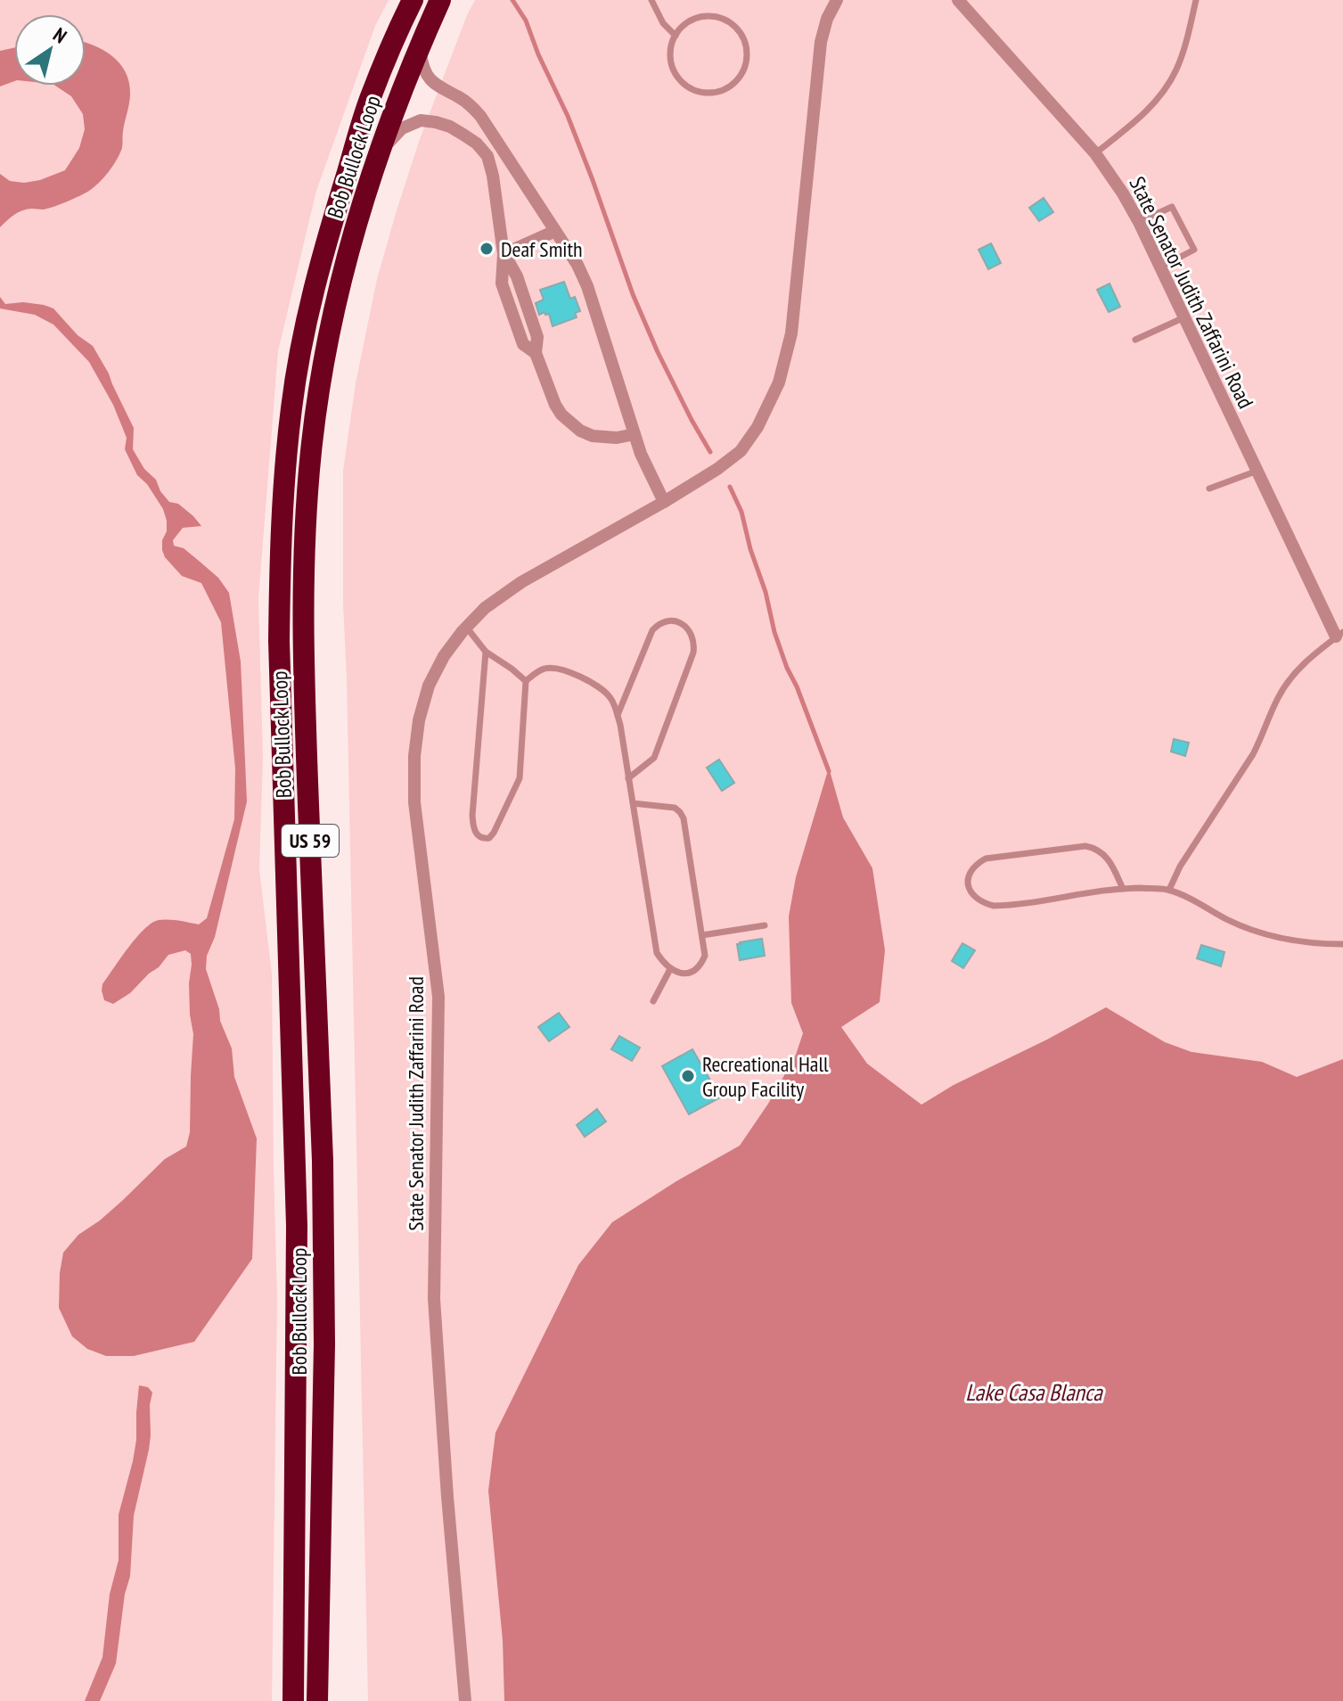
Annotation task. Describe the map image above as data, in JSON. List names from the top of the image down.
{
  "streets": {
    "highway": ["Bob Bullock Loop", "US 59"],
    "street": ["State Senator Judith Zaffarini Road"]
  },
  "water": ["Lake Casa Blanca"],
  "places": ["Deaf Smith", "Recreational Hall Group Facility"],
  "north": "top right"
}
